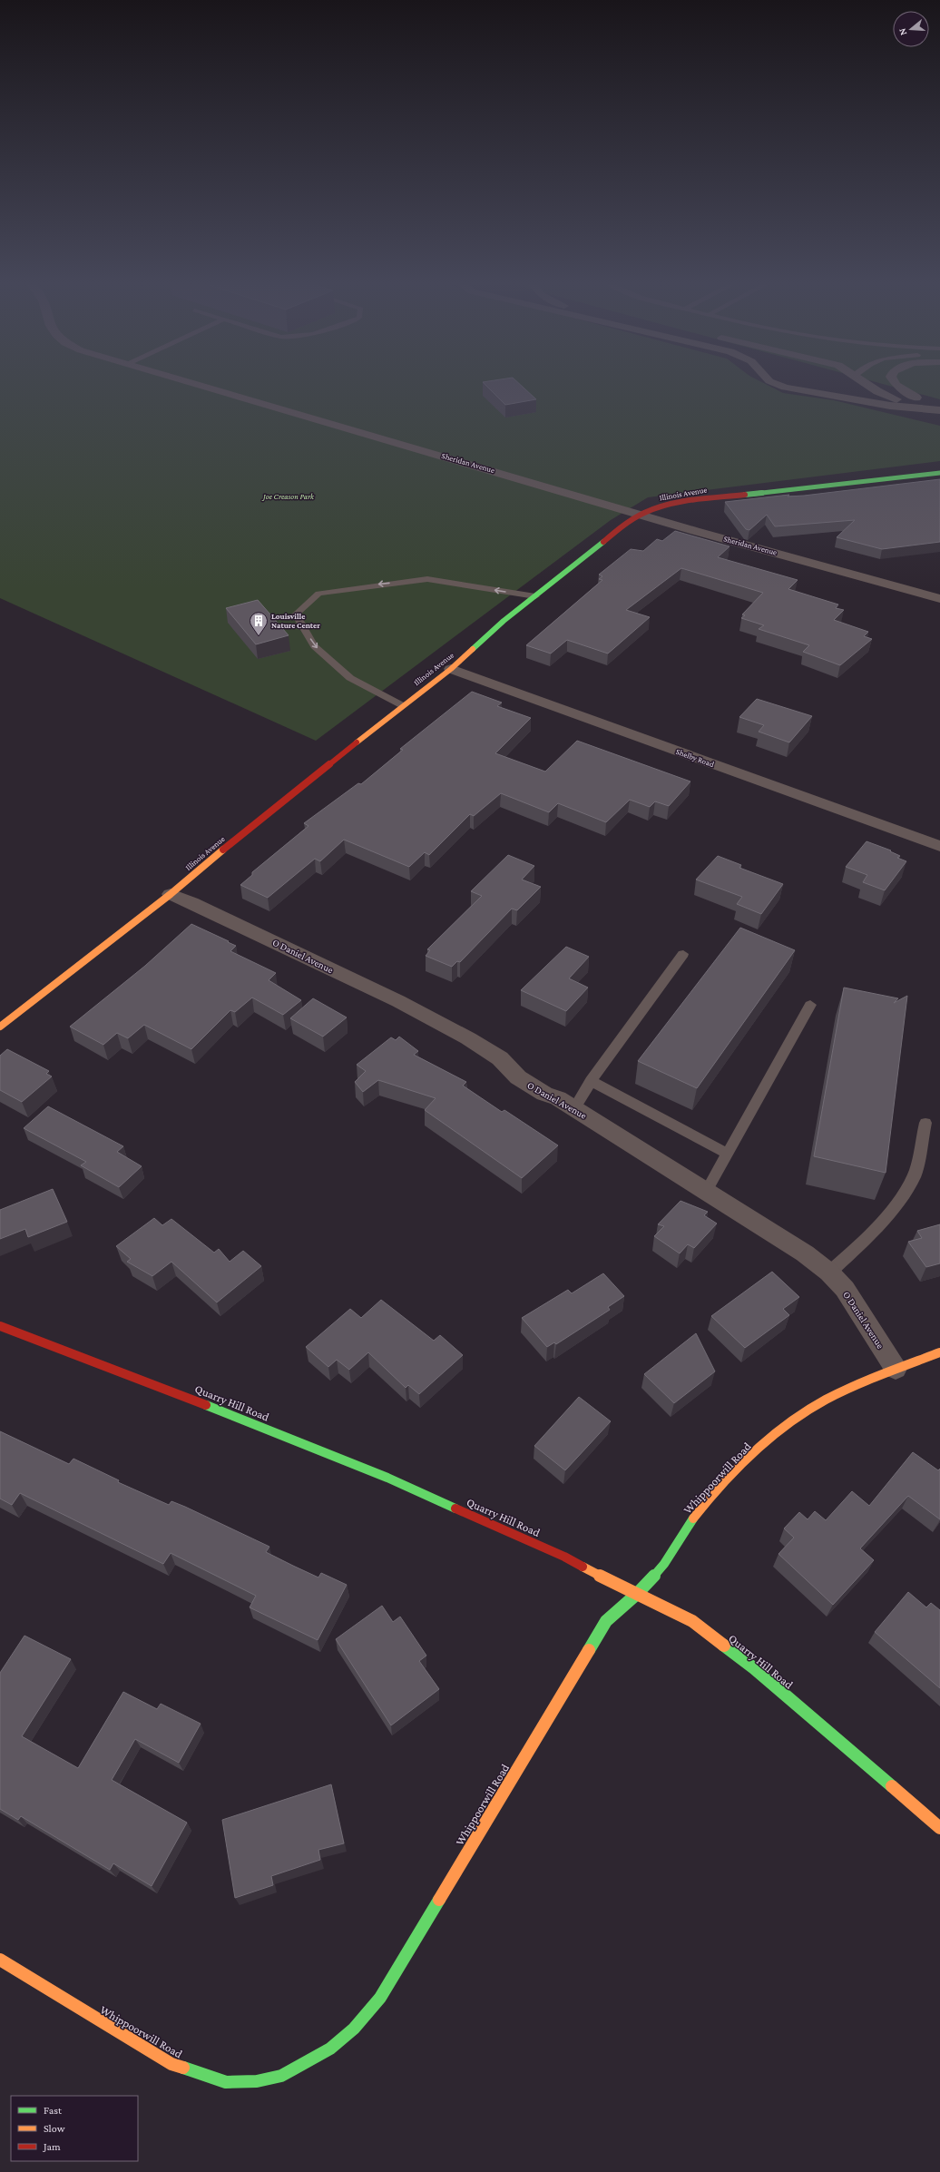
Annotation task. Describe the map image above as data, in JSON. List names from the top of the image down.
{
  "streets": {
    "street": [
      "Sheridan Avenue",
      "Illinois Avenue",
      "Shelby Road",
      "O Daniel Avenue",
      "Quarry Hill Road",
      "Whippoorwill Road"
    ]
  },
  "crossings": [
    ["Sheridan Avenue", "Illinois Avenue"],
    ["Illinois Avenue", "Shelby Road"],
    ["Illinois Avenue", "O Daniel Avenue"],
    ["O Daniel Avenue", "Whippoorwill Road"],
    ["Quarry Hill Road", "Whippoorwill Road"]
  ],
  "parks": ["Joe Creason Park"],
  "places": {
    "building": ["Louisville Nature Center"]
  },
  "legend": ["Fast", "Slow", "Jam"],
  "north": "left"
}
